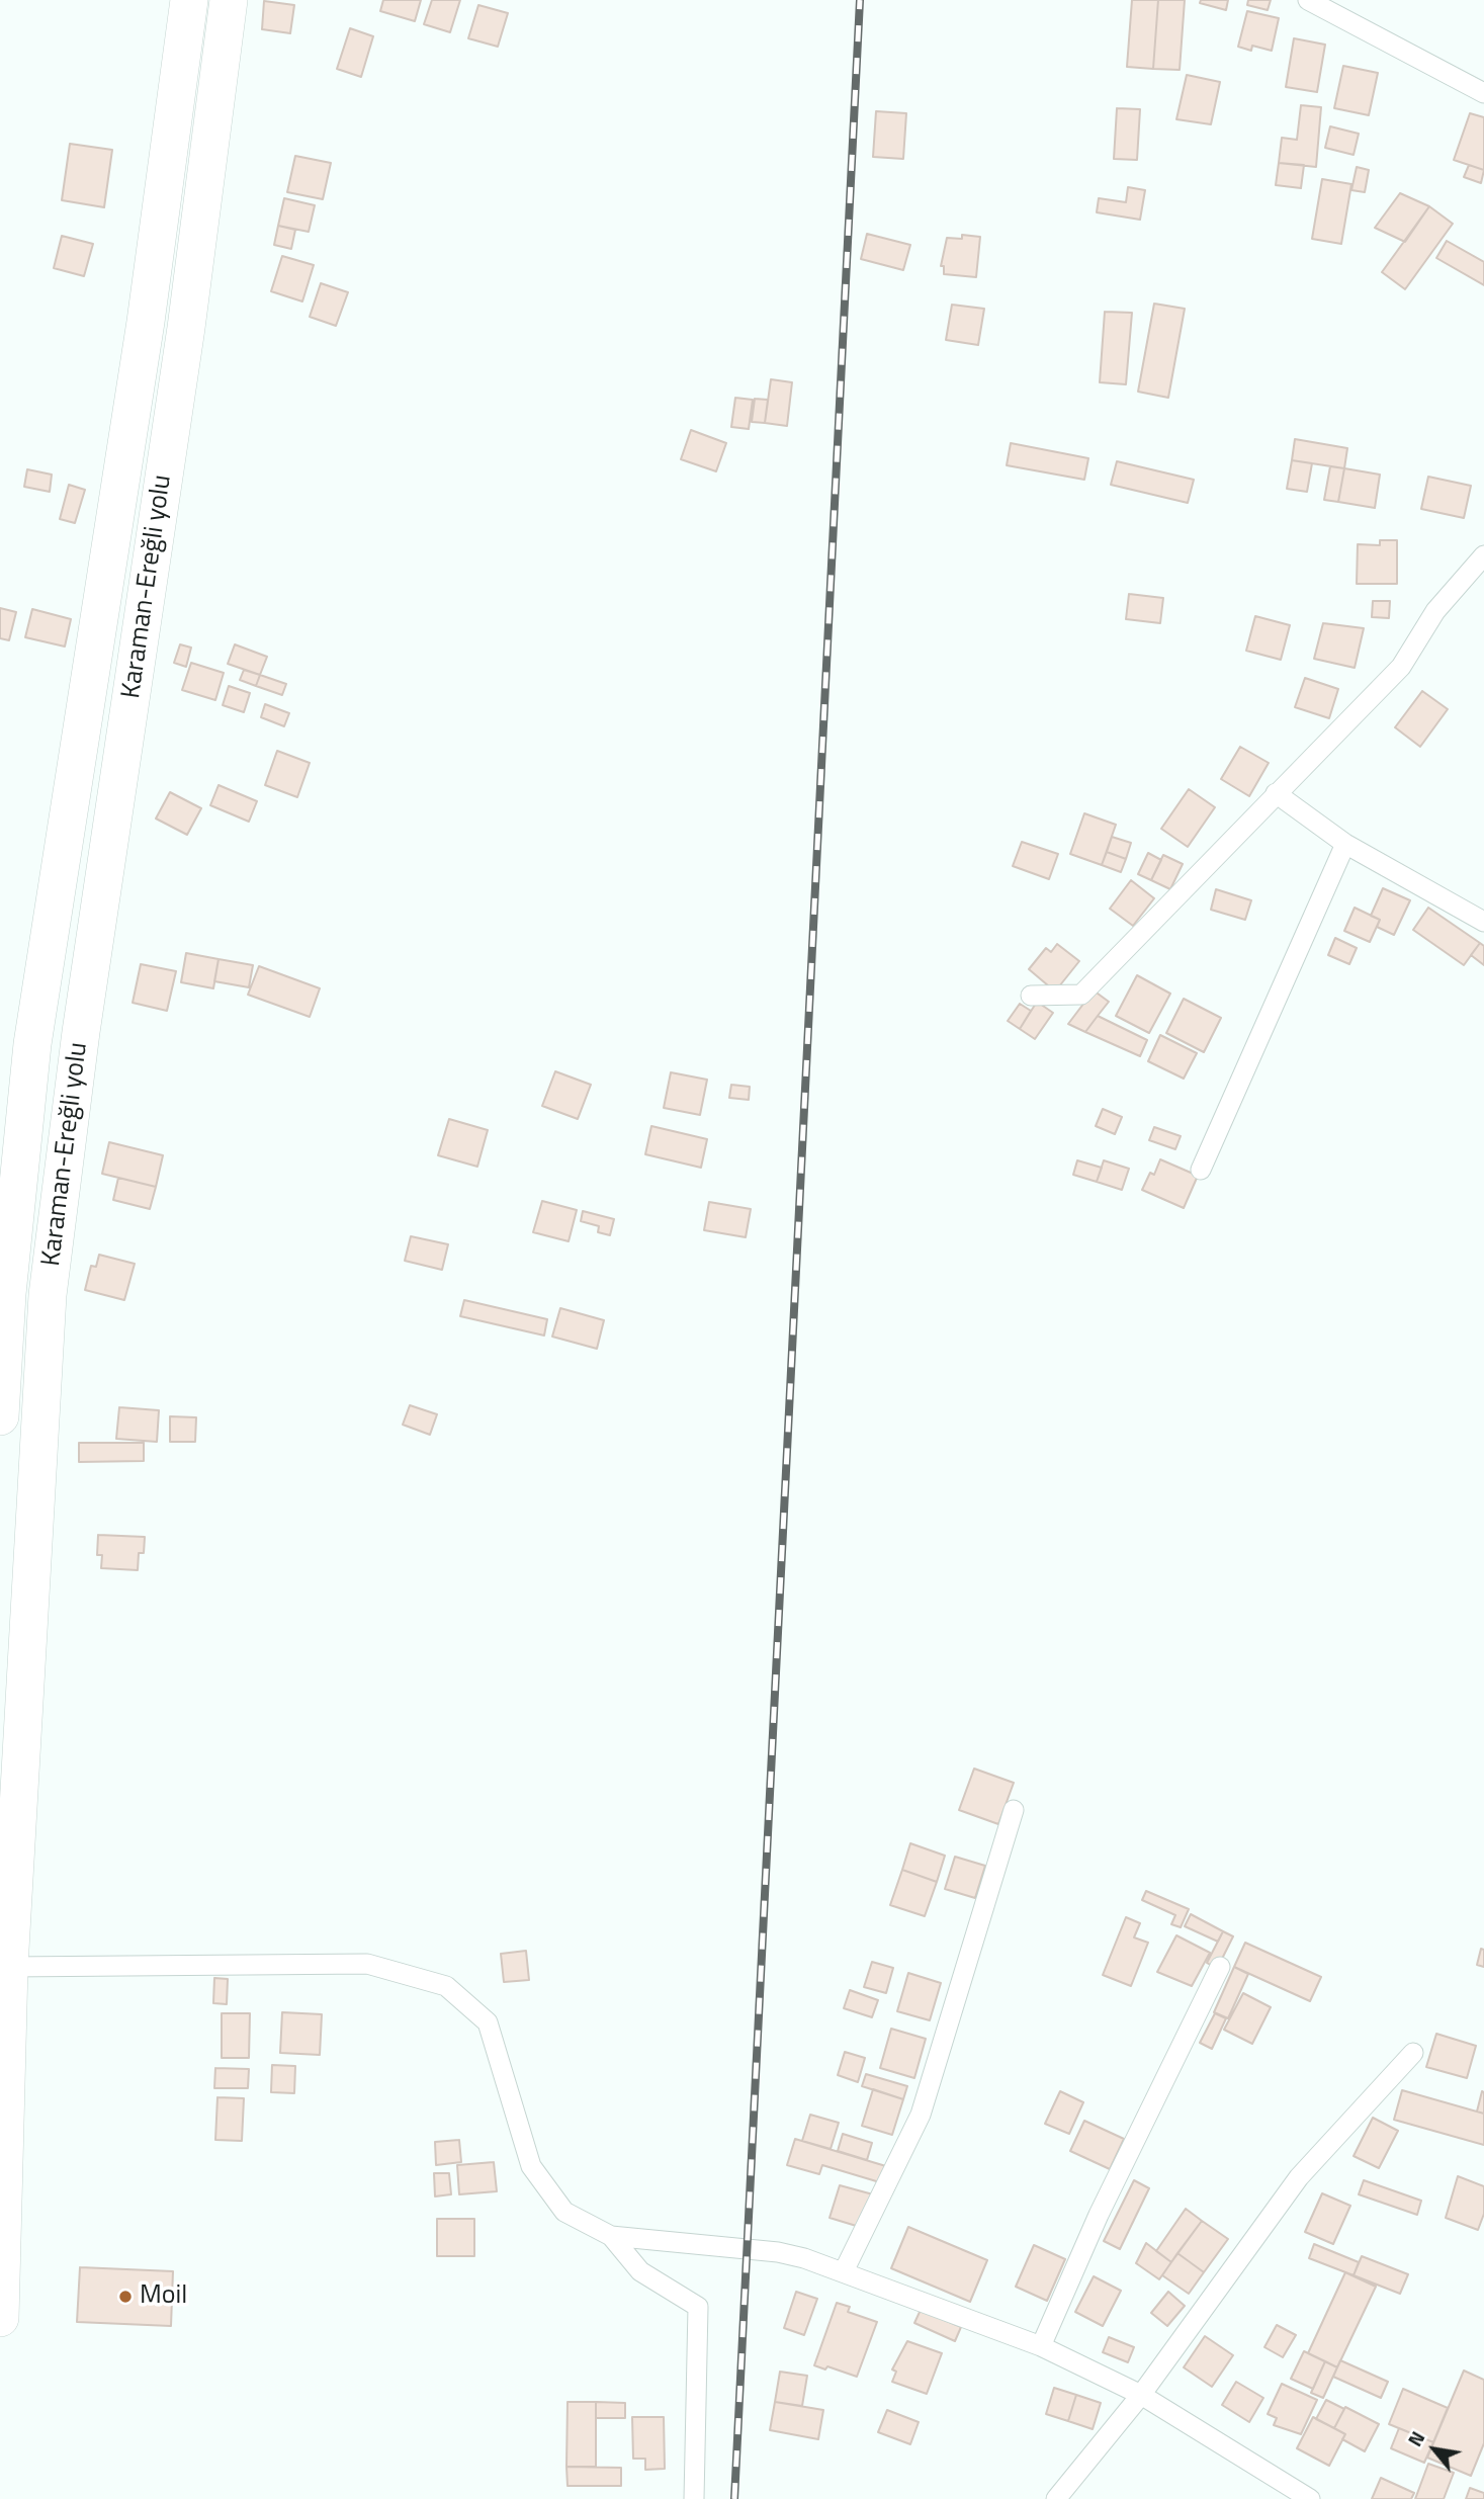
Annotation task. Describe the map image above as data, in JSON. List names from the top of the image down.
{
  "streets": {
    "highway": ["Karaman-Ereğli yolu"]
  },
  "places": ["Moil"],
  "north": "top left"
}
